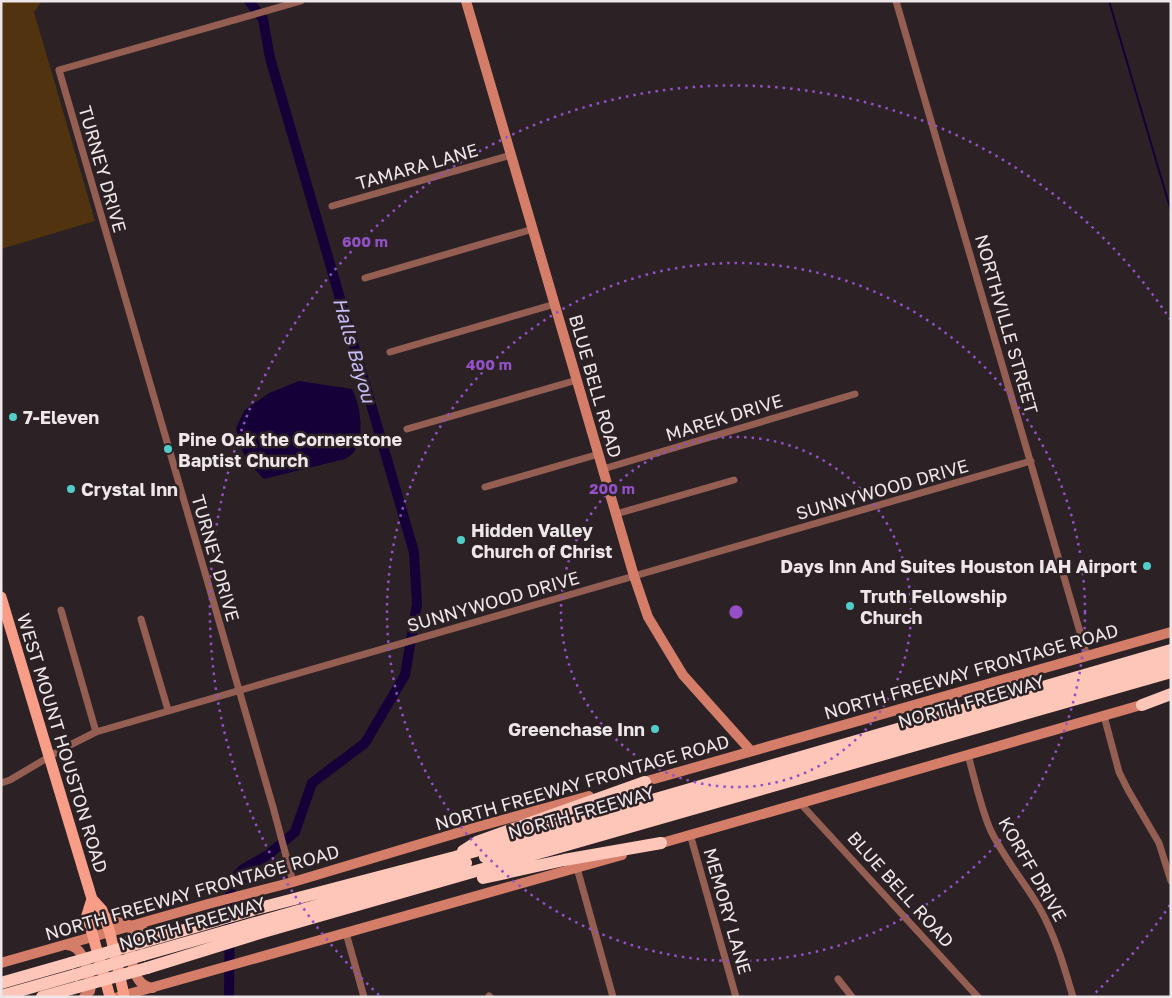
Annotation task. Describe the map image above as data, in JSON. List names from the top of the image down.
{
  "streets": {
    "highway": ["NORTH FREEWAY"],
    "main road": ["BLUE BELL ROAD", "NORTH FREEWAY FRONTAGE ROAD", "WEST MOUNT HOUSTON ROAD"],
    "street": [
      "TAMARA LANE",
      "TURNEY DRIVE",
      "NORTHVILLE STREET",
      "MAREK DRIVE",
      "SUNNYWOOD DRIVE",
      "KORFF DRIVE",
      "MEMORY LANE"
    ]
  },
  "crossings": [
    ["TAMARA LANE", "BLUE BELL ROAD"],
    ["TURNEY DRIVE", "SUNNYWOOD DRIVE"],
    ["TURNEY DRIVE", "NORTH FREEWAY FRONTAGE ROAD"],
    ["NORTHVILLE STREET", "SUNNYWOOD DRIVE"],
    ["NORTHVILLE STREET", "NORTH FREEWAY FRONTAGE ROAD"],
    ["BLUE BELL ROAD", "MAREK DRIVE"],
    ["BLUE BELL ROAD", "SUNNYWOOD DRIVE"],
    ["BLUE BELL ROAD", "NORTH FREEWAY FRONTAGE ROAD"],
    ["SUNNYWOOD DRIVE", "WEST MOUNT HOUSTON ROAD"],
    ["NORTH FREEWAY FRONTAGE ROAD", "WEST MOUNT HOUSTON ROAD"]
  ],
  "water": ["Halls Bayou"],
  "places": [
    "7-Eleven",
    "Pine Oak the Cornerstone Baptist Church",
    "Crystal Inn",
    "Hidden Valley Church of Christ",
    "Days Inn And Suites Houston IAH Airport",
    "Truth Fellowship Church",
    "Greenchase Inn"
  ],
  "rings": ["600 m", "400 m", "200 m"]
}
